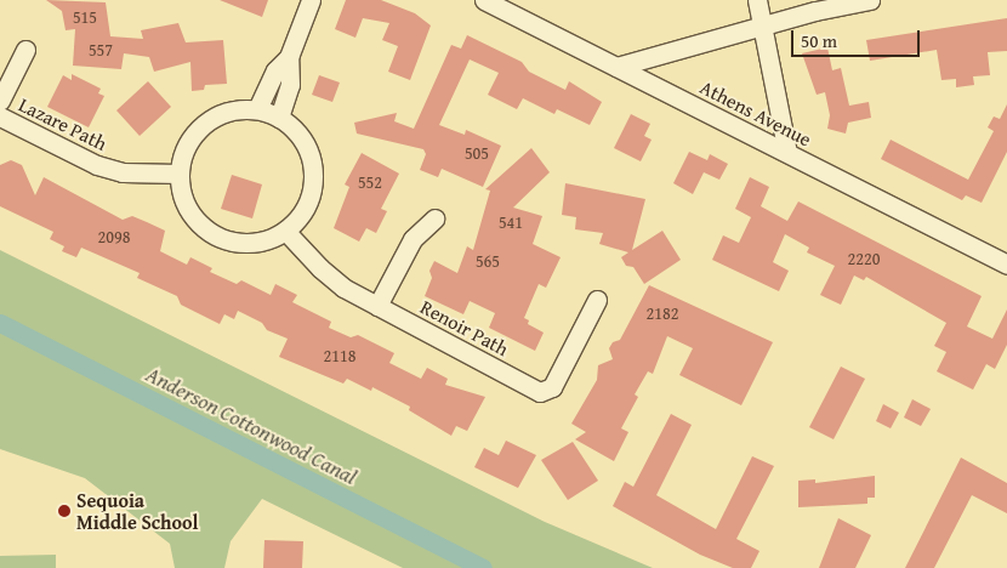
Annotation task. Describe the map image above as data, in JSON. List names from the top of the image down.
{
  "streets": {
    "street": ["Athens Avenue", "Lazare Path", "Renoir Path"]
  },
  "crossings": [
    ["Lazare Path", "Renoir Path"]
  ],
  "water": ["Anderson Cottonwood Canal"],
  "places": ["Sequoia Middle School"],
  "house_numbers": [
    "515",
    "557",
    "505",
    "552",
    "541",
    "2098",
    "2220",
    "565",
    "2182",
    "2118"
  ],
  "scale_bar": "50 m"
}
